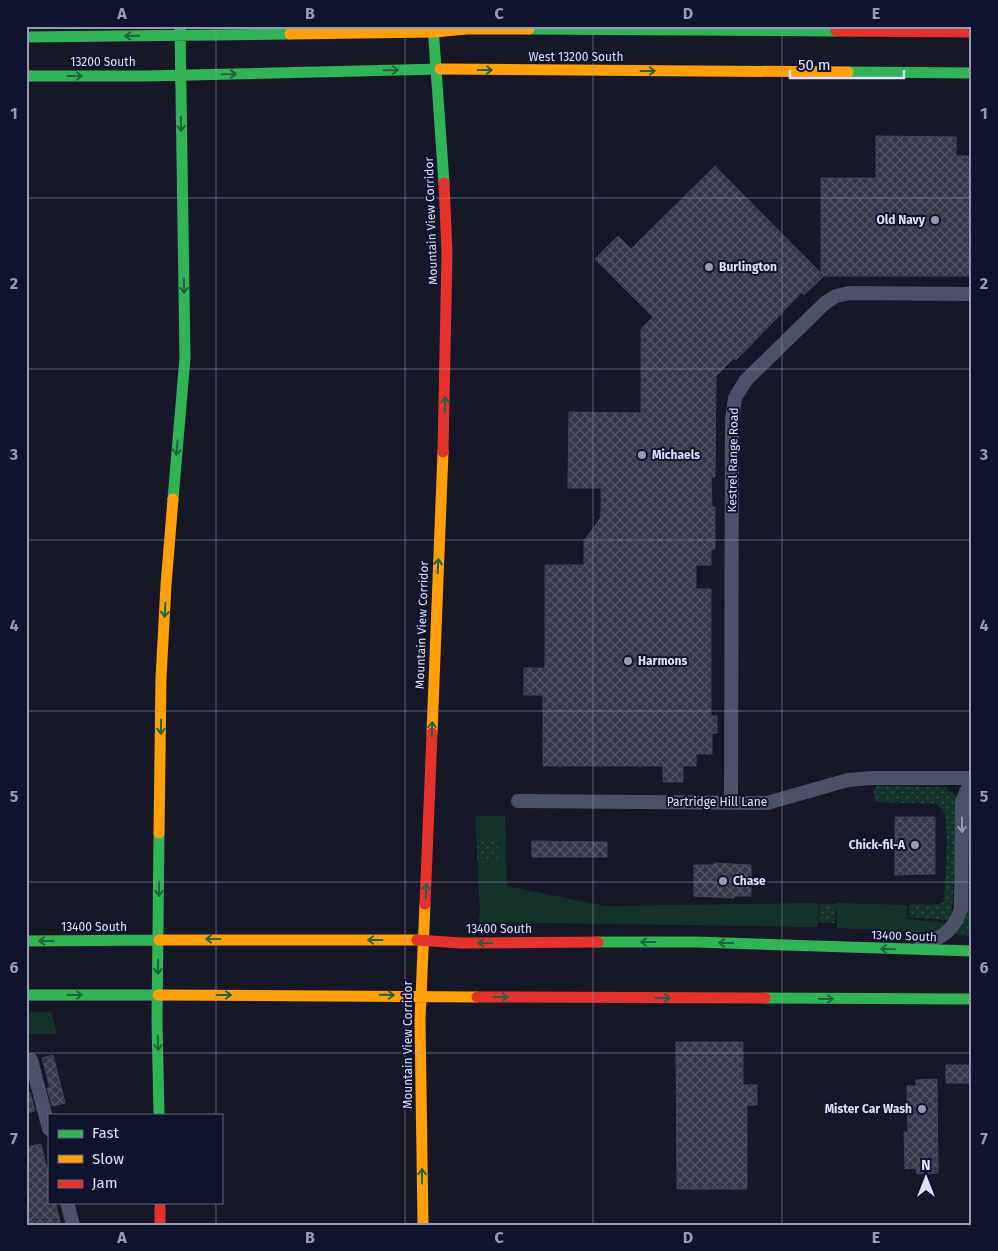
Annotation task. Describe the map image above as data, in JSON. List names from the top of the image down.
{
  "streets": {
    "main road": [
      "West 13200 South",
      "13200 South",
      "Mountain View Corridor",
      "13400 South"
    ],
    "street": ["Kestrel Range Road", "Partridge Hill Lane"]
  },
  "crossings": [
    ["West 13200 South", "13200 South"],
    ["West 13200 South", "Mountain View Corridor"],
    ["Mountain View Corridor", "13400 South"],
    ["Kestrel Range Road", "Partridge Hill Lane"]
  ],
  "one_way": ["Mountain View Corridor"],
  "places": [
    "Old Navy",
    "Burlington",
    "Michaels",
    "Harmons",
    "Chick-fil-A",
    "Chase",
    "Mister Car Wash"
  ],
  "legend": ["Fast", "Slow", "Jam"],
  "scale_bar": "50 m",
  "north": "top",
  "grid": {
    "columns": [
      "A",
      "B",
      "C",
      "D",
      "E"
    ],
    "rows": [
      "1",
      "2",
      "3",
      "4",
      "5",
      "6",
      "7"
    ]
  }
}
